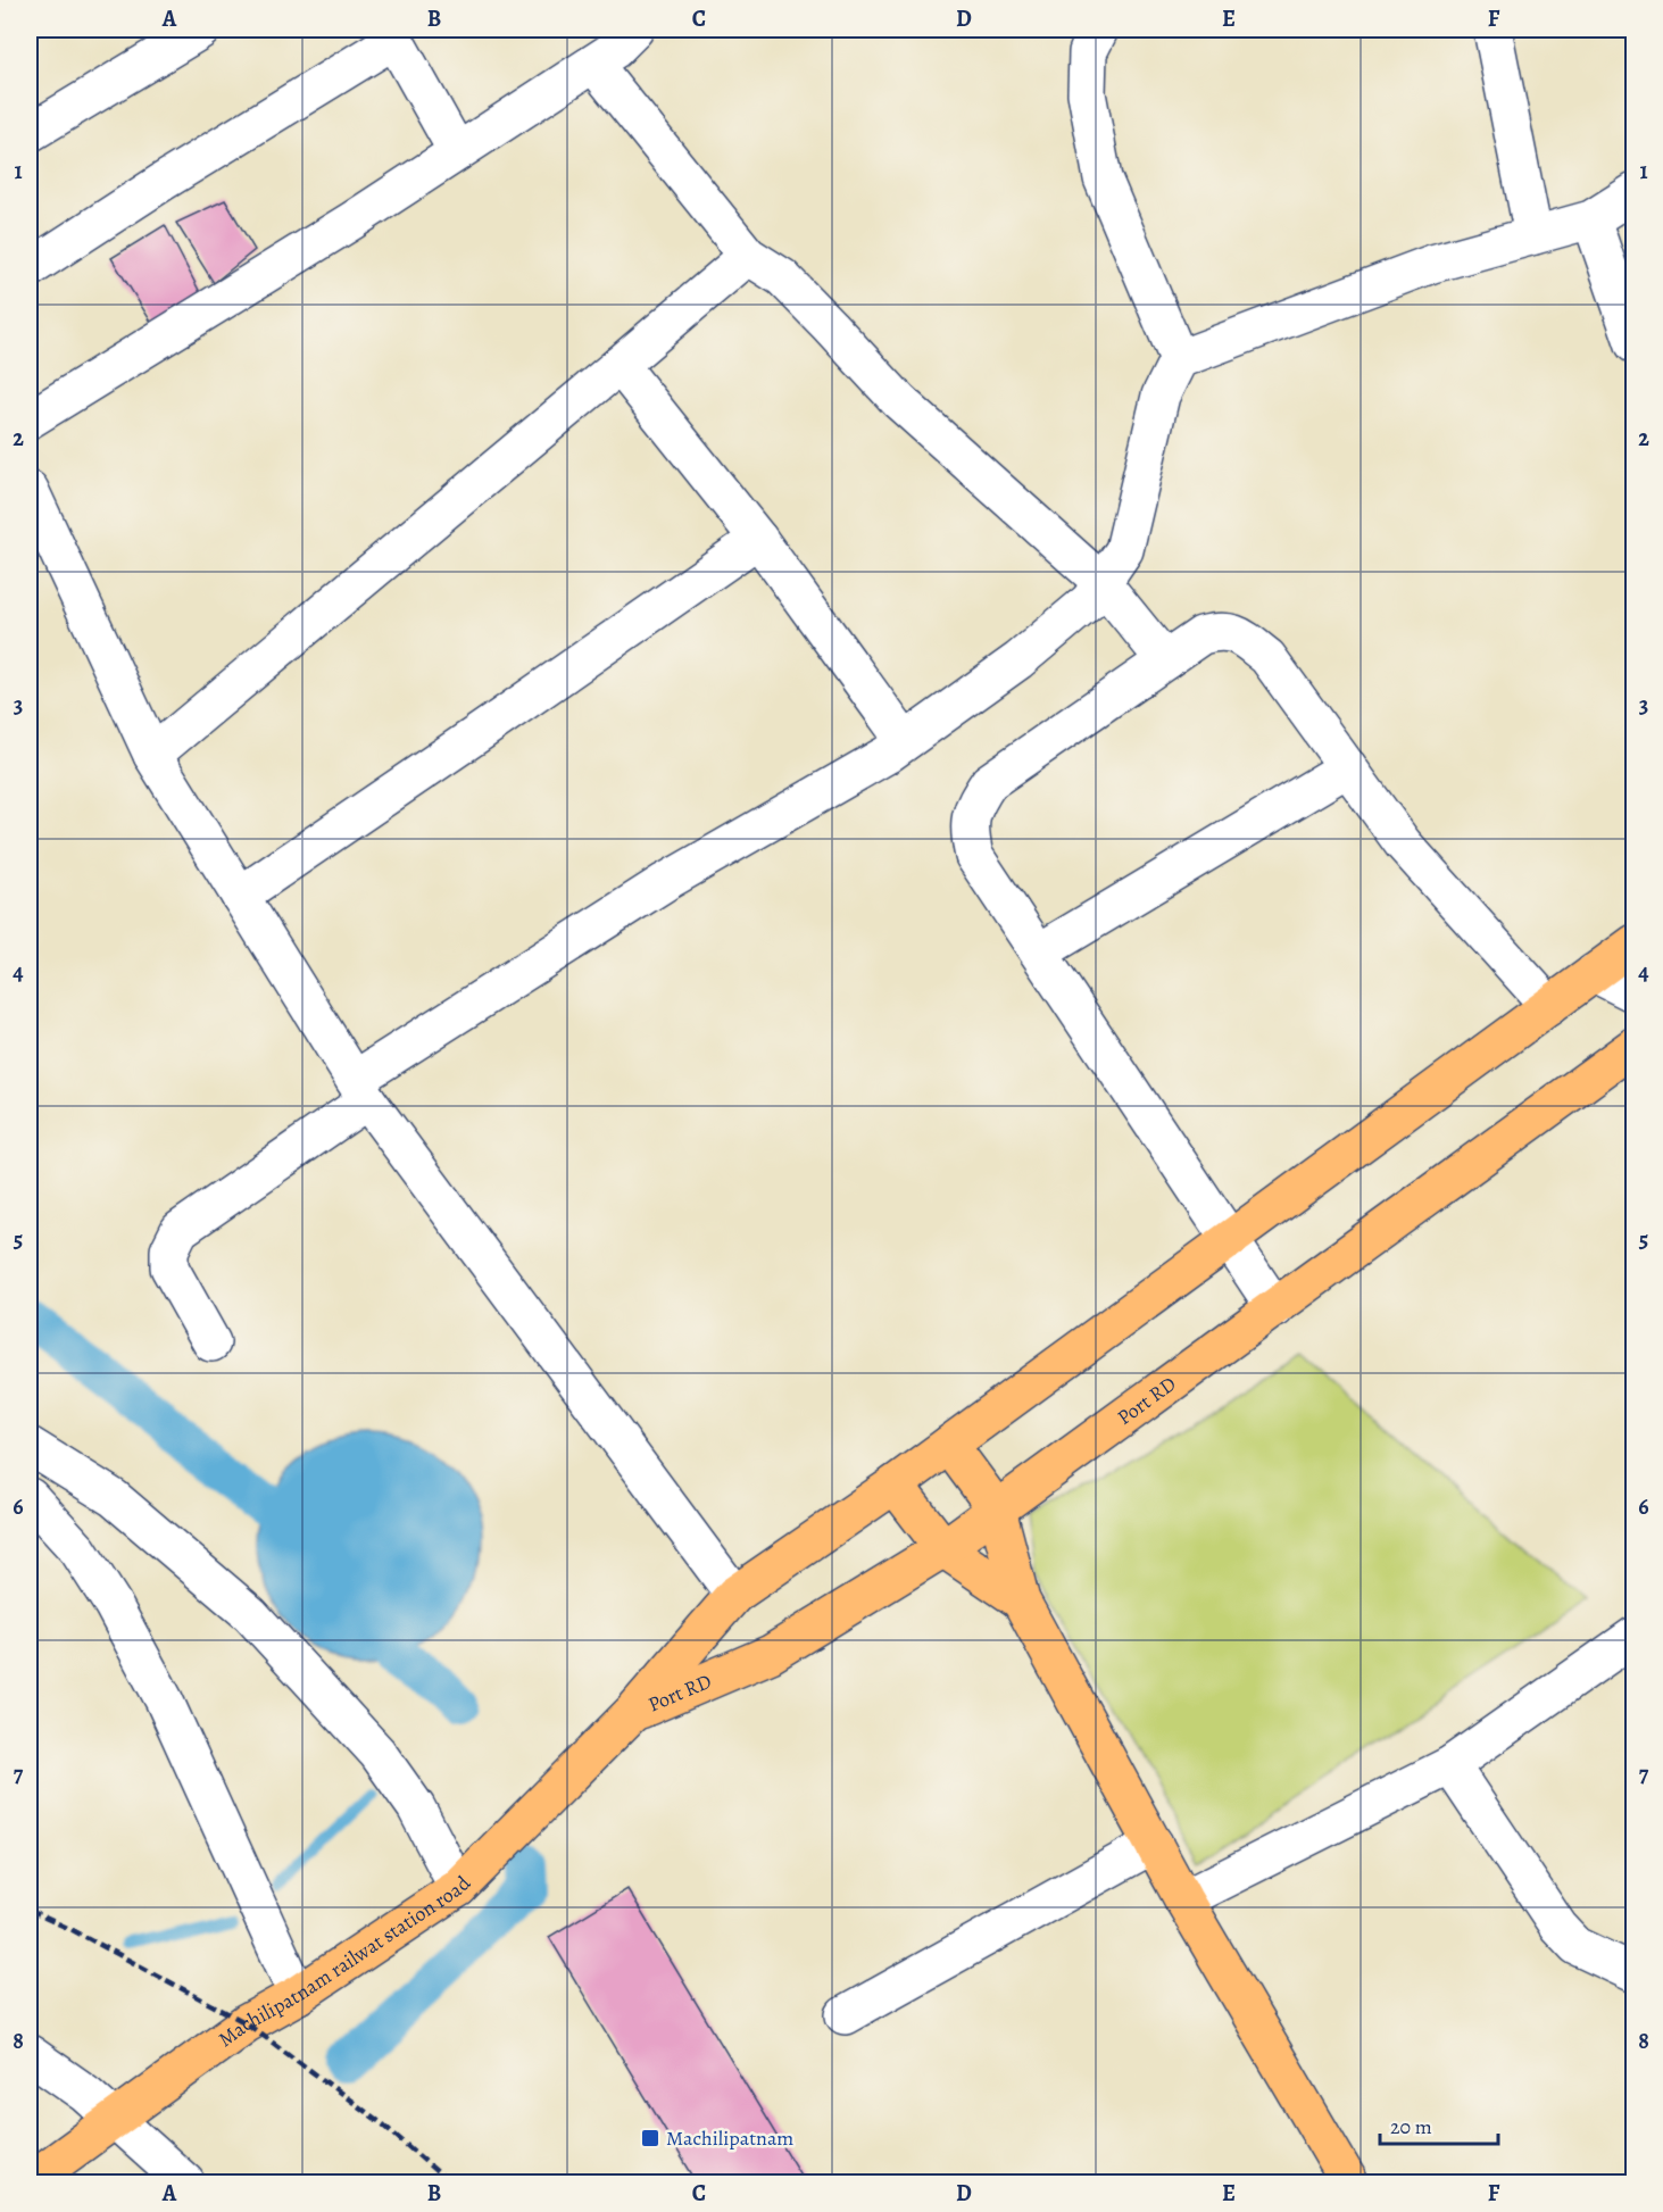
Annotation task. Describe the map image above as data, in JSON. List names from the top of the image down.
{
  "streets": {
    "main road": ["Port RD", "Machilipatnam railwat station road"]
  },
  "crossings": [
    ["Port RD", "Machilipatnam railwat station road"]
  ],
  "places": {
    "transit": ["Machilipatnam"]
  },
  "scale_bar": "20 m",
  "grid": {
    "columns": [
      "A",
      "B",
      "C",
      "D",
      "E",
      "F"
    ],
    "rows": [
      "1",
      "2",
      "3",
      "4",
      "5",
      "6",
      "7",
      "8"
    ]
  }
}
